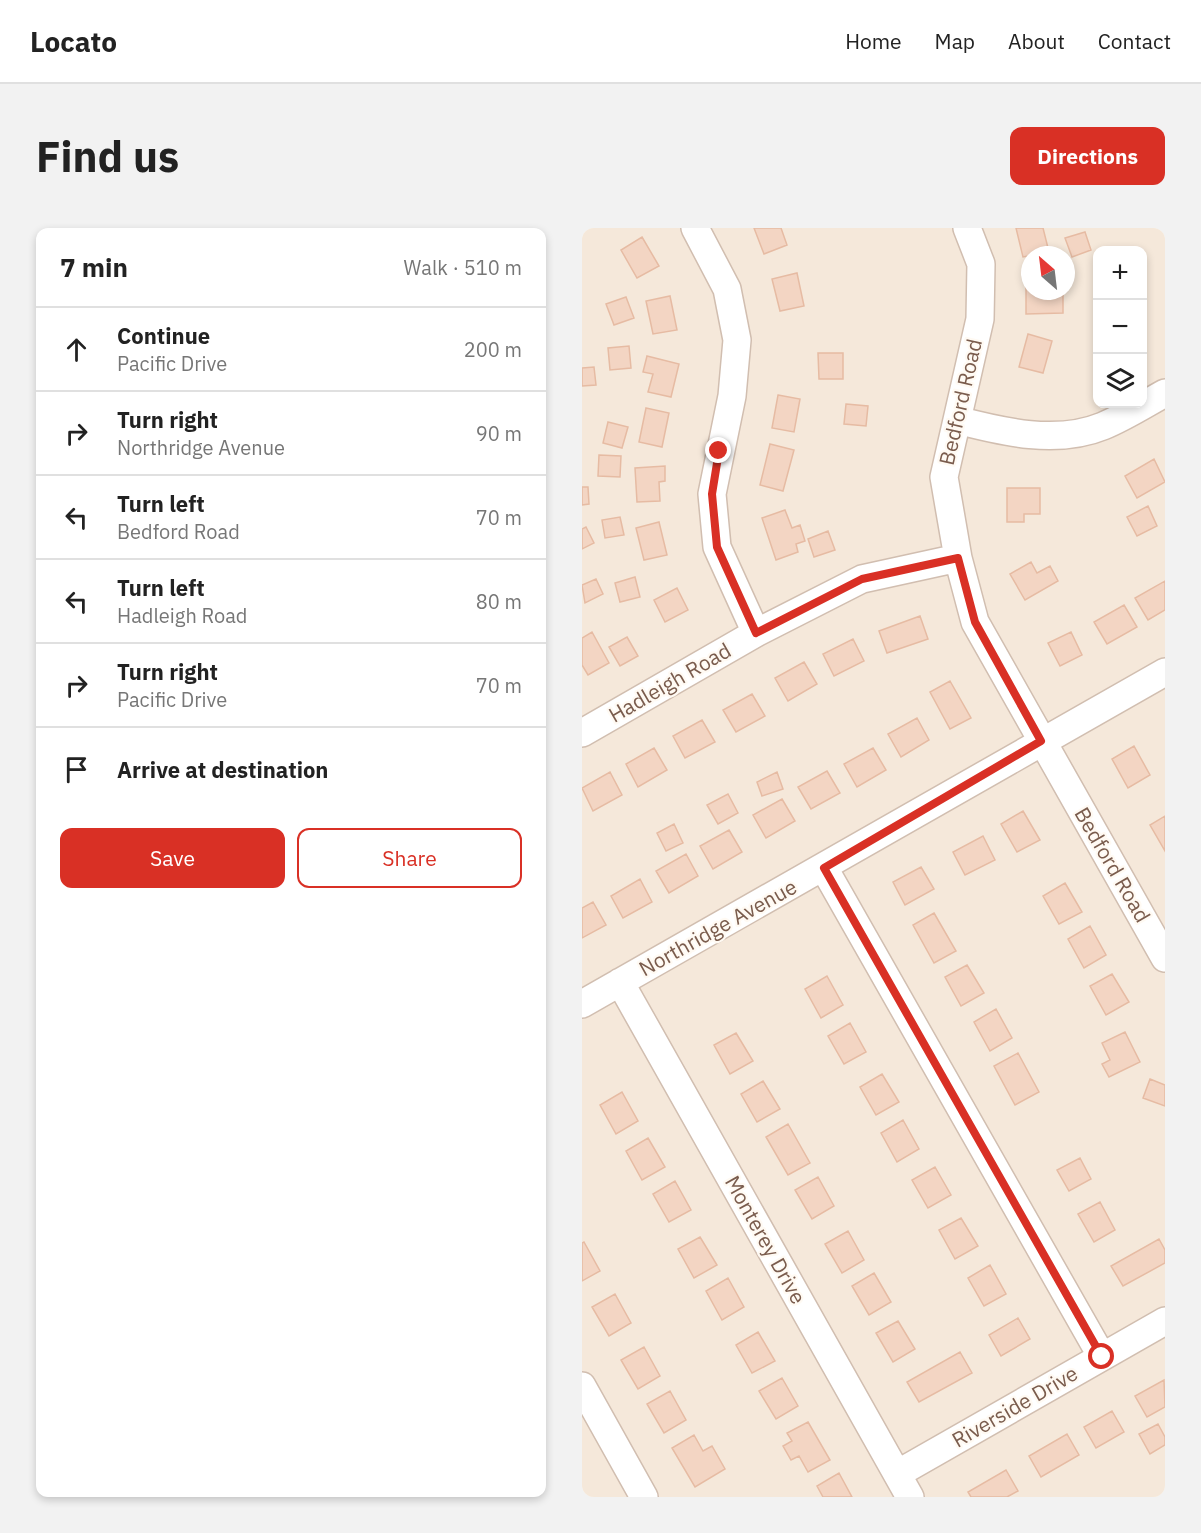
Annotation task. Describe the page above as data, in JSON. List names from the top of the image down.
{
  "streets": {
    "street": [
      "Bedford Road",
      "Hadleigh Road",
      "Northridge Avenue",
      "Monterey Drive",
      "Riverside Drive"
    ]
  },
  "crossings": [
    ["Bedford Road", "Hadleigh Road"],
    ["Bedford Road", "Northridge Avenue"],
    ["Northridge Avenue", "Monterey Drive"],
    ["Monterey Drive", "Riverside Drive"]
  ],
  "north": "top left",
  "page": {
    "header": "Locato",
    "nav": [
      "Home",
      "Map",
      "About",
      "Contact"
    ],
    "buttons": [
      "Directions",
      ["Save", "Share"]
    ],
    "title": "Find us",
    "heading": ["7 min", "Walk · 510 m"],
    "map_buttons": ["+", "−"],
    "list": [
      ["Continue", "Pacific Drive", "200 m"],
      ["Turn right", "Northridge Avenue", "90 m"],
      ["Turn left", "Bedford Road", "70 m"],
      ["Turn left", "Hadleigh Road", "80 m"],
      ["Turn right", "Pacific Drive", "70 m"],
      "Arrive at destination"
    ]
  }
}
